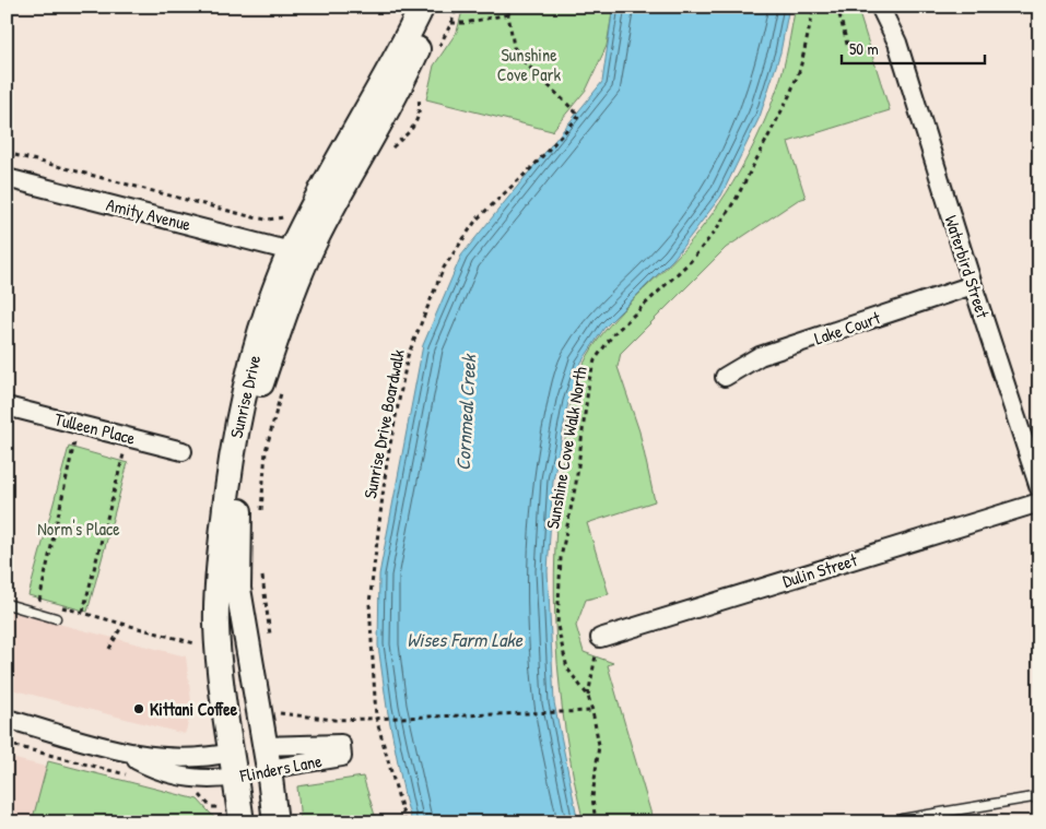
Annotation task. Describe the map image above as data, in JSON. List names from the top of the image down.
{
  "streets": {
    "street": [
      "Amity Avenue",
      "Waterbird Street",
      "Lake Court",
      "Sunrise Drive",
      "Tulleen Place",
      "Dulin Street",
      "Flinders Lane"
    ],
    "path": ["Sunrise Drive Boardwalk", "Sunshine Cove Walk North"]
  },
  "crossings": [
    ["Amity Avenue", "Sunrise Drive"],
    ["Waterbird Street", "Lake Court"],
    ["Sunrise Drive", "Flinders Lane"]
  ],
  "water": ["Cornmeal Creek", "Wises Farm Lake"],
  "parks": ["Sunshine Cove Park", "Norm's Place"],
  "places": ["Kittani Coffee"],
  "scale_bar": "50 m"
}
